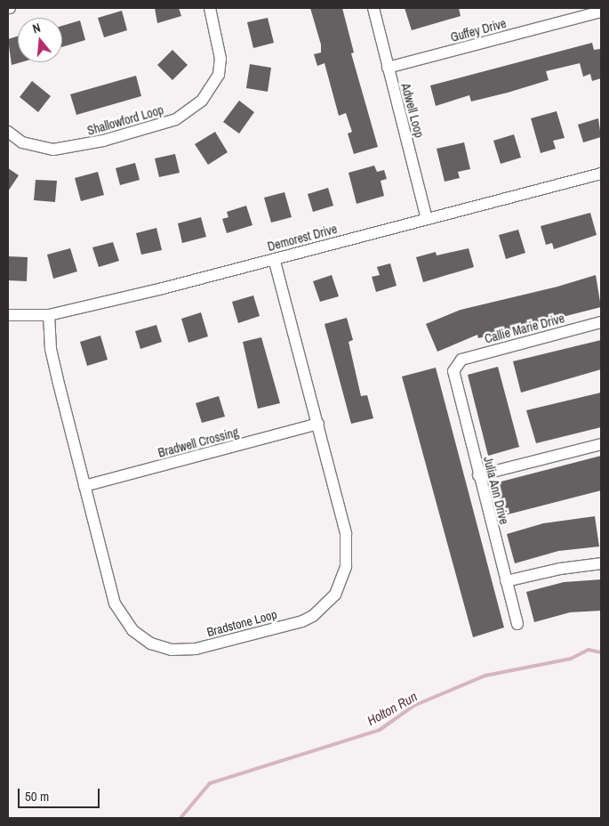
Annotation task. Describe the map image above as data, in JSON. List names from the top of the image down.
{
  "streets": {
    "street": [
      "Guffey Drive",
      "Adwell Loop",
      "Shallowford Loop",
      "Demorest Drive",
      "Callie Marie Drive",
      "Bradwell Crossing",
      "Julia Ann Drive",
      "Bradstone Loop"
    ]
  },
  "crossings": [
    ["Guffey Drive", "Adwell Loop"],
    ["Adwell Loop", "Demorest Drive"],
    ["Demorest Drive", "Bradstone Loop"],
    ["Callie Marie Drive", "Julia Ann Drive"],
    ["Bradwell Crossing", "Bradstone Loop"]
  ],
  "water": ["Holton Run"],
  "scale_bar": "50 m",
  "north": "top"
}
